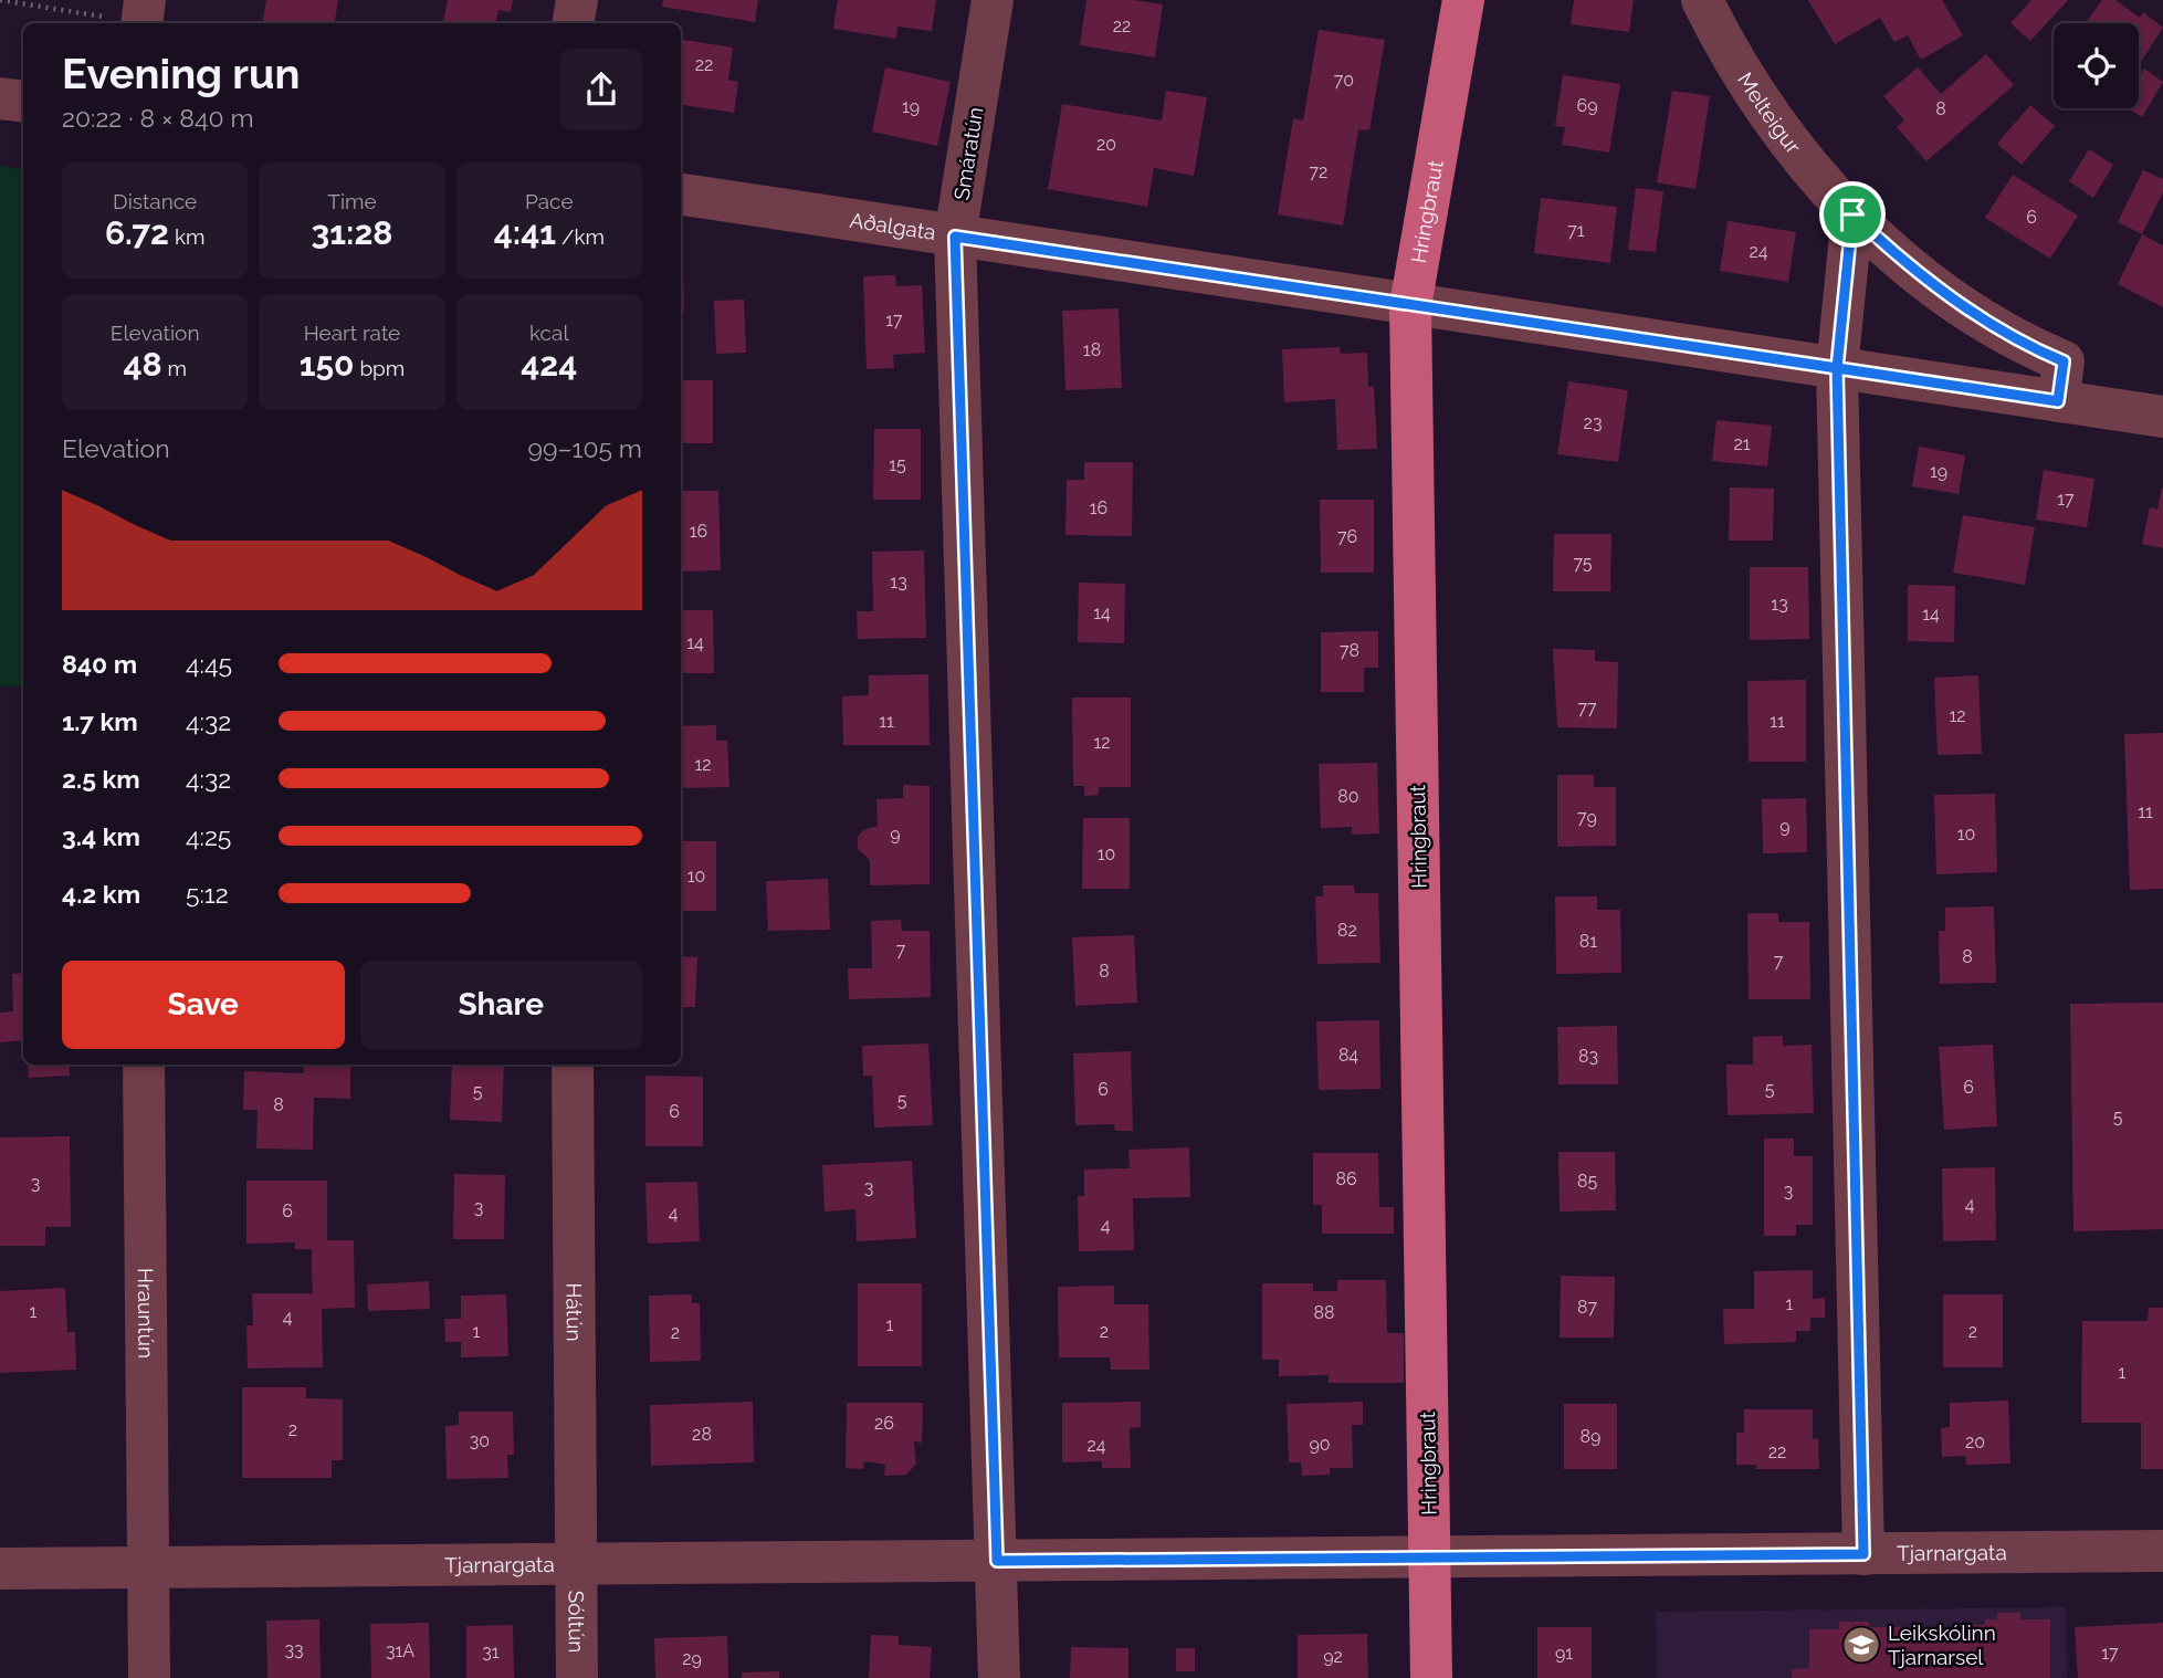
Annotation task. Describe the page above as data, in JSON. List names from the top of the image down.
{
  "streets": {
    "main road": ["Hringbraut"],
    "street": [
      "Melteigur",
      "Smáratún",
      "Aðalgata",
      "Hátún",
      "Hrauntún",
      "Tjarnargata",
      "Sóltún"
    ]
  },
  "crossings": [
    ["Melteigur", "Aðalgata"],
    ["Smáratún", "Aðalgata"],
    ["Smáratún", "Tjarnargata"],
    ["Hringbraut", "Aðalgata"],
    ["Hringbraut", "Tjarnargata"],
    ["Hátún", "Tjarnargata"],
    ["Hátún", "Sóltún"],
    ["Hrauntún", "Tjarnargata"],
    ["Tjarnargata", "Sóltún"]
  ],
  "places": {
    "school or university": ["Leikskólinn Tjarnarsel"]
  },
  "house_numbers": [
    "22",
    "22",
    "70",
    "69",
    "19",
    "8",
    "20",
    "72",
    "6",
    "71",
    "24",
    "17",
    "18",
    "23",
    "21",
    "15",
    "19",
    "17",
    "16",
    "16",
    "76",
    "75",
    "13",
    "13",
    "14",
    "14",
    "14",
    "78",
    "77",
    "12",
    "11",
    "11",
    "12",
    "12",
    "80",
    "11",
    "79",
    "9",
    "9",
    "10",
    "10",
    "10",
    "82",
    "81",
    "7",
    "8",
    "7",
    "8",
    "84",
    "83",
    "6",
    "6",
    "5",
    "5",
    "5",
    "8",
    "6",
    "5",
    "86",
    "85",
    "3",
    "3",
    "3",
    "4",
    "3",
    "6",
    "4",
    "4",
    "1",
    "87",
    "1",
    "88",
    "4",
    "1",
    "1",
    "2",
    "2",
    "2",
    "1",
    "26",
    "2",
    "28",
    "89",
    "30",
    "20",
    "90",
    "24",
    "22",
    "33",
    "31A",
    "31",
    "91",
    "17",
    "92",
    "29"
  ],
  "page": {
    "heading": ["Evening run", "20:22 · 8 × 840 m"],
    "stats": [
      ["Distance", "6.72 km"],
      ["Time", "31:28"],
      ["Pace", "4:41 /km"],
      ["Elevation", "48 m"],
      ["Heart rate", "150 bpm"],
      ["kcal", "424"]
    ],
    "chart": ["Elevation", "99–105 m"],
    "list": [
      {
        "name": "840 m",
        "note": "4:45"
      },
      {
        "name": "1.7 km",
        "note": "4:32"
      },
      {
        "name": "2.5 km",
        "note": "4:32"
      },
      {
        "name": "3.4 km",
        "note": "4:25"
      },
      {
        "name": "4.2 km",
        "note": "5:12"
      }
    ],
    "buttons": ["Save", "Share"]
  }
}
